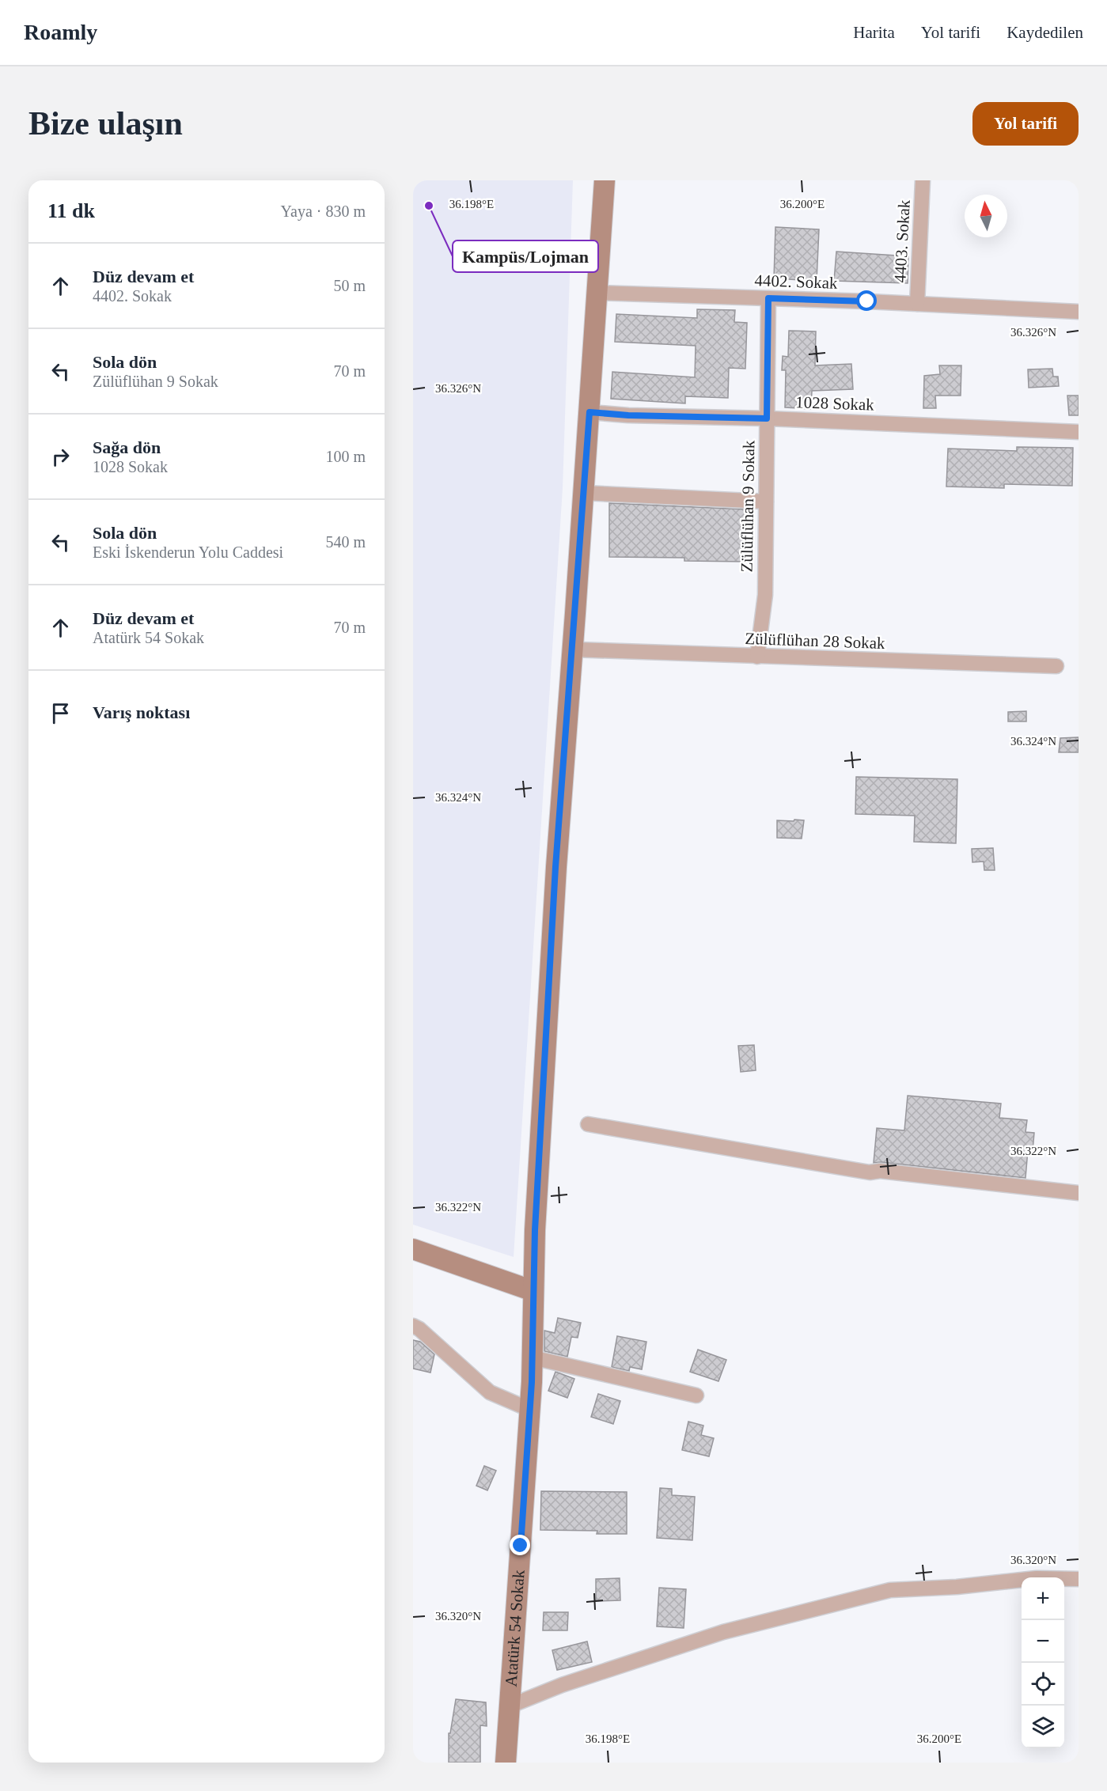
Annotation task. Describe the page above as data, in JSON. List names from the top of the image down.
{
  "streets": {
    "street": [
      "4403. Sokak",
      "4402. Sokak",
      "1028 Sokak",
      "Zülüflühan 9 Sokak",
      "Zülüflühan 28 Sokak",
      "Atatürk 54 Sokak"
    ]
  },
  "crossings": [
    ["4403. Sokak", "4402. Sokak"],
    ["4402. Sokak", "Zülüflühan 9 Sokak"],
    ["4402. Sokak", "Atatürk 54 Sokak"],
    ["1028 Sokak", "Zülüflühan 9 Sokak"],
    ["1028 Sokak", "Atatürk 54 Sokak"],
    ["Zülüflühan 9 Sokak", "Zülüflühan 28 Sokak"],
    ["Zülüflühan 28 Sokak", "Atatürk 54 Sokak"]
  ],
  "places": ["Kampüs/Lojman"],
  "north": "top",
  "page": {
    "header": "Roamly",
    "nav": ["Harita", "Yol tarifi", "Kaydedilen"],
    "buttons": "Yol tarifi",
    "title": "Bize ulaşın",
    "heading": ["11 dk", "Yaya · 830 m"],
    "list": [
      ["Düz devam et", "4402. Sokak", "50 m"],
      ["Sola dön", "Zülüflühan 9 Sokak", "70 m"],
      ["Sağa dön", "1028 Sokak", "100 m"],
      ["Sola dön", "Eski İskenderun Yolu Caddesi", "540 m"],
      ["Düz devam et", "Atatürk 54 Sokak", "70 m"],
      "Varış noktası"
    ],
    "map_buttons": ["+", "−"]
  },
  "coordinates": [
    "36.198°E",
    "36.200°E",
    "36.326°N",
    "36.324°N",
    "36.322°N",
    "36.320°N"
  ]
}
